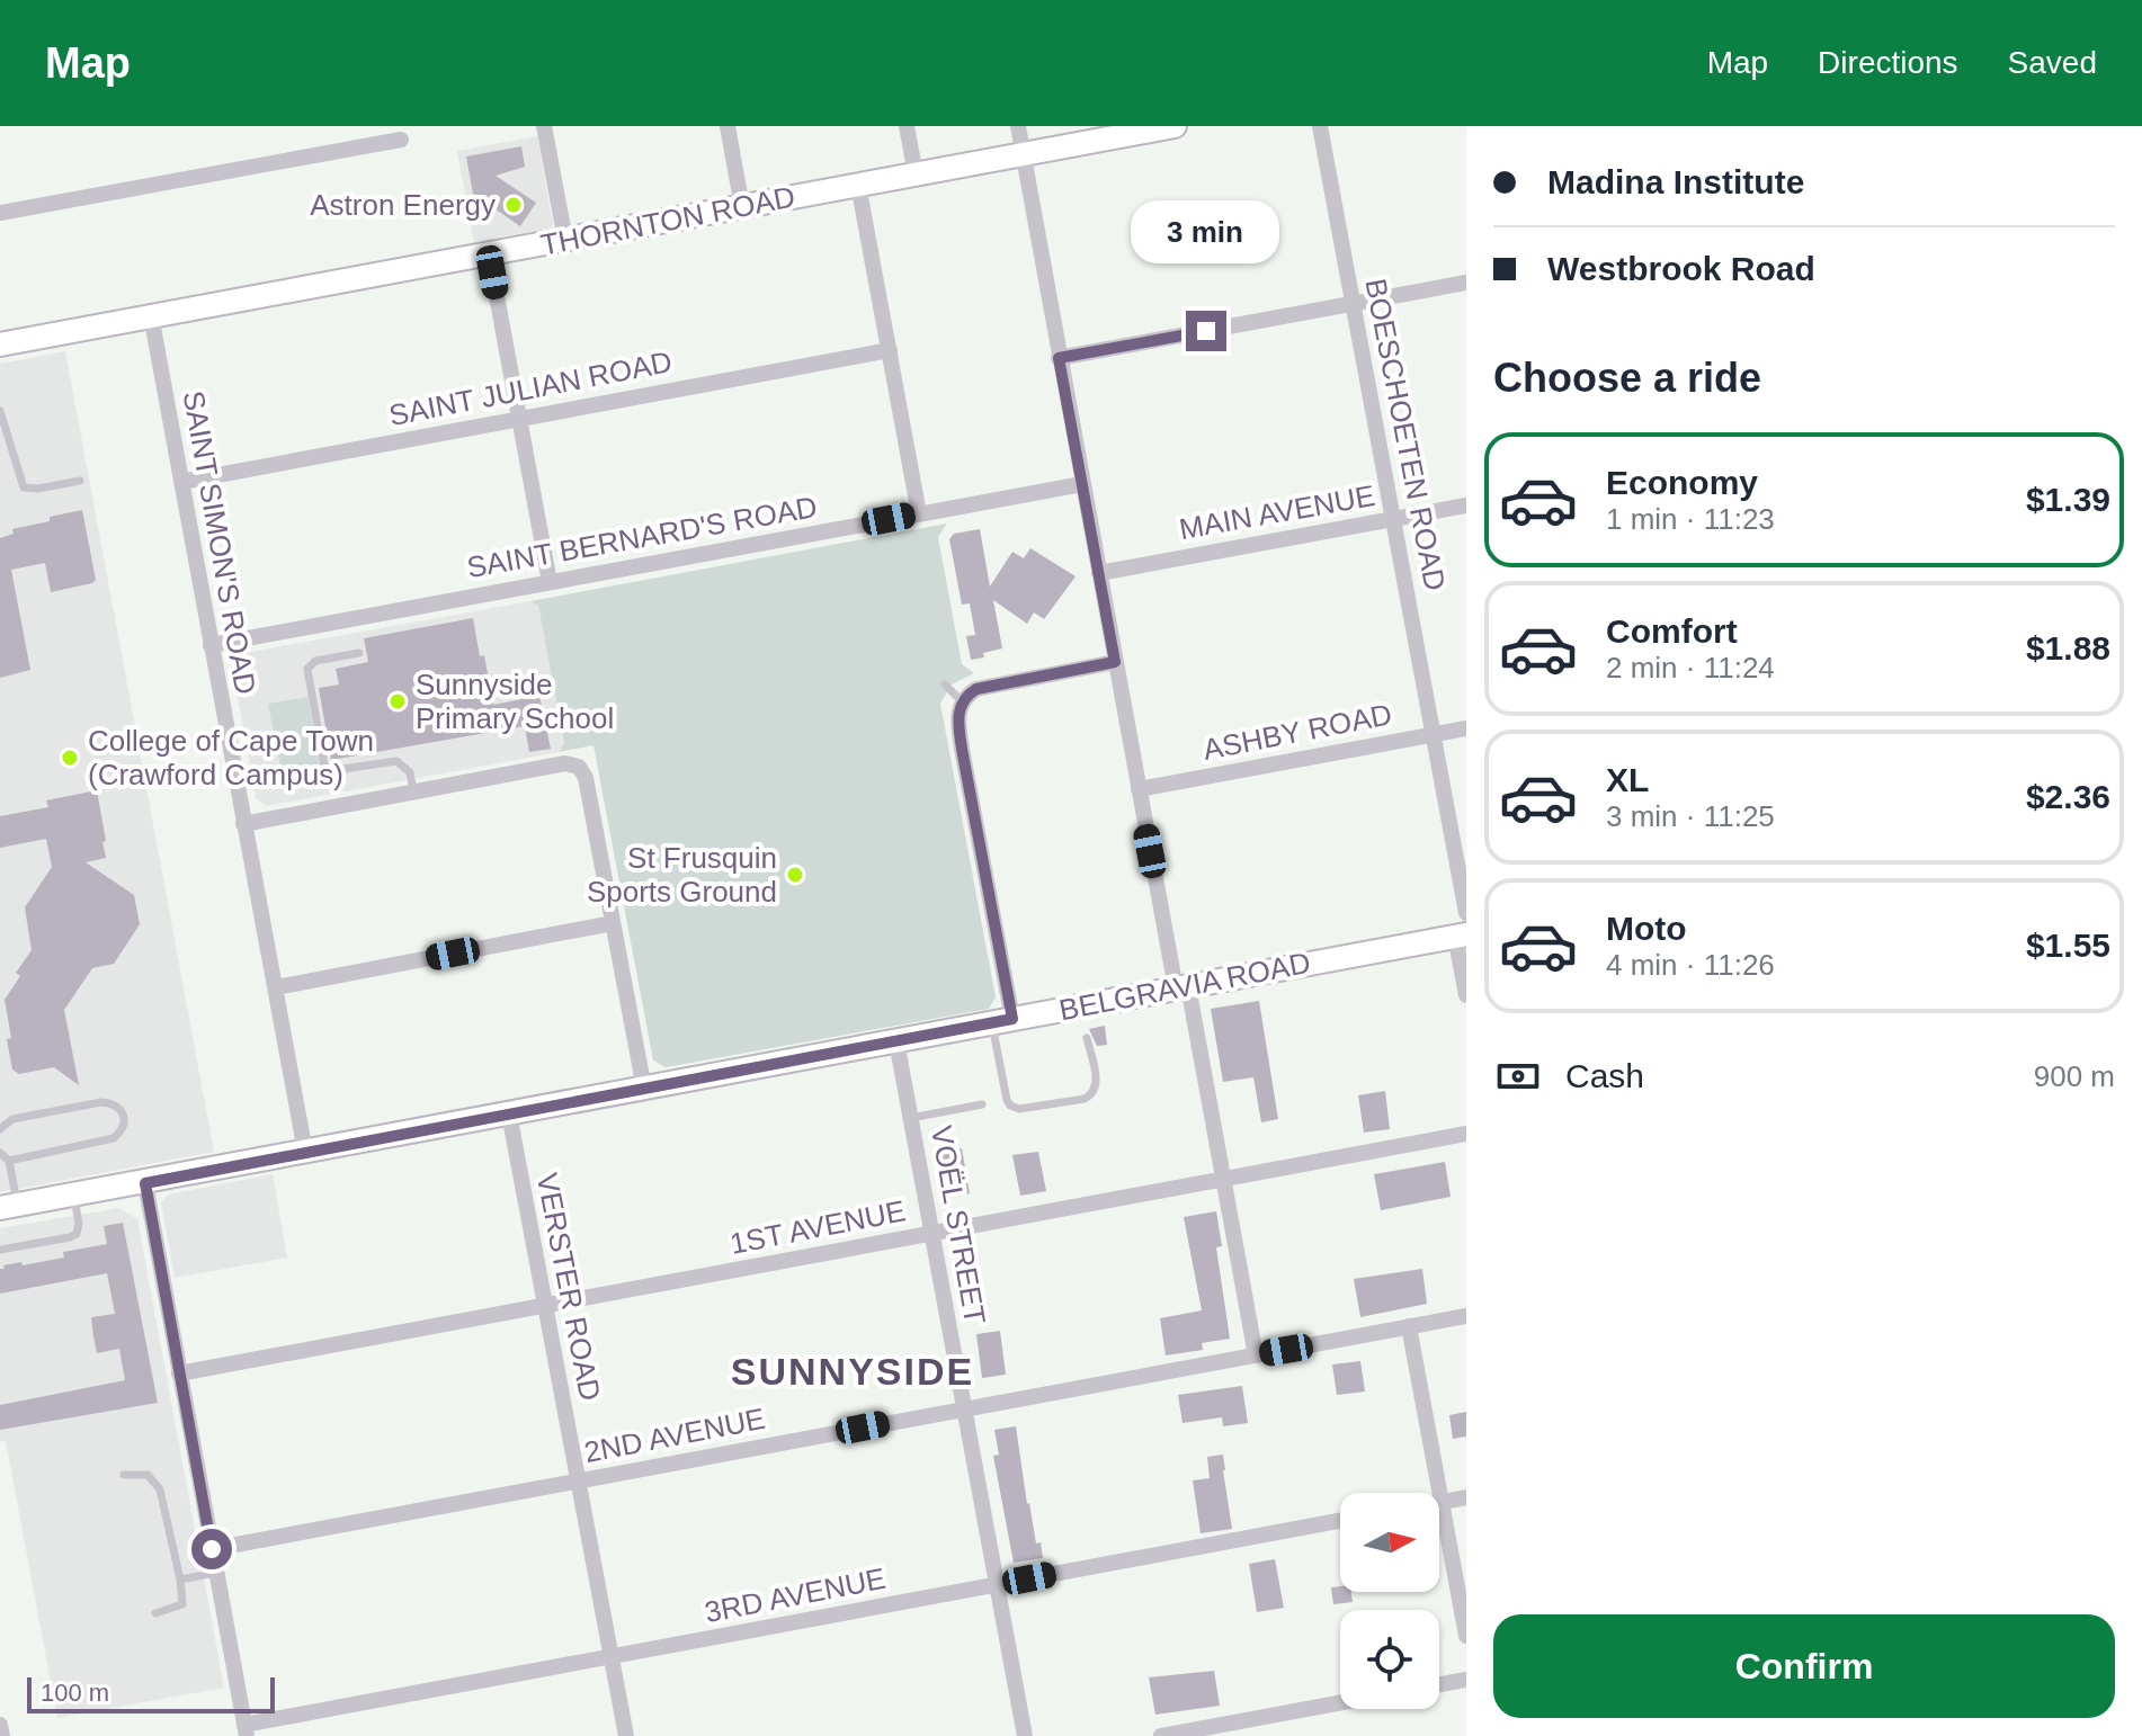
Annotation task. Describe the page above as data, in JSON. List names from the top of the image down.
{
  "streets": {
    "street": [
      "THORNTON ROAD",
      "SAINT JULIAN ROAD",
      "BOESCHOETEN ROAD",
      "MAIN AVENUE",
      "SAINT BERNARD'S ROAD",
      "SAINT SIMON'S ROAD",
      "ASHBY ROAD",
      "BELGRAVIA ROAD",
      "VOËL STREET",
      "1ST AVENUE",
      "VERSTER ROAD",
      "2ND AVENUE",
      "3RD AVENUE"
    ]
  },
  "crossings": [
    ["THORNTON ROAD", "SAINT SIMON'S ROAD"],
    ["SAINT JULIAN ROAD", "SAINT SIMON'S ROAD"],
    ["BOESCHOETEN ROAD", "MAIN AVENUE"],
    ["BOESCHOETEN ROAD", "ASHBY ROAD"],
    ["SAINT BERNARD'S ROAD", "SAINT SIMON'S ROAD"],
    ["SAINT SIMON'S ROAD", "BELGRAVIA ROAD"],
    ["BELGRAVIA ROAD", "VOËL STREET"],
    ["BELGRAVIA ROAD", "VERSTER ROAD"],
    ["VOËL STREET", "1ST AVENUE"],
    ["VOËL STREET", "2ND AVENUE"],
    ["VOËL STREET", "3RD AVENUE"],
    ["1ST AVENUE", "VERSTER ROAD"],
    ["VERSTER ROAD", "2ND AVENUE"],
    ["VERSTER ROAD", "3RD AVENUE"]
  ],
  "districts": ["SUNNYSIDE"],
  "places": [
    "Astron Energy",
    "Sunnyside Primary School",
    "College of Cape Town (Crawford Campus)",
    "St Frusquin Sports Ground"
  ],
  "scale_bar": "100 m",
  "north": "right",
  "page": {
    "header": "Map",
    "nav": ["Map", "Directions", "Saved"],
    "banner": ["Madina Institute", "Westbrook Road"],
    "bubble": "3 min",
    "heading": "Choose a ride",
    "list": [
      {
        "name": "Economy",
        "note": "1 min · 11:23",
        "value": "$1.39"
      },
      {
        "name": "Comfort",
        "note": "2 min · 11:24",
        "value": "$1.88"
      },
      {
        "name": "XL",
        "note": "3 min · 11:25",
        "value": "$2.36"
      },
      {
        "name": "Moto",
        "note": "4 min · 11:26",
        "value": "$1.55"
      }
    ],
    "pay": ["Cash", "900 m"],
    "buttons": "Confirm",
    "scale": "100 m"
  }
}
